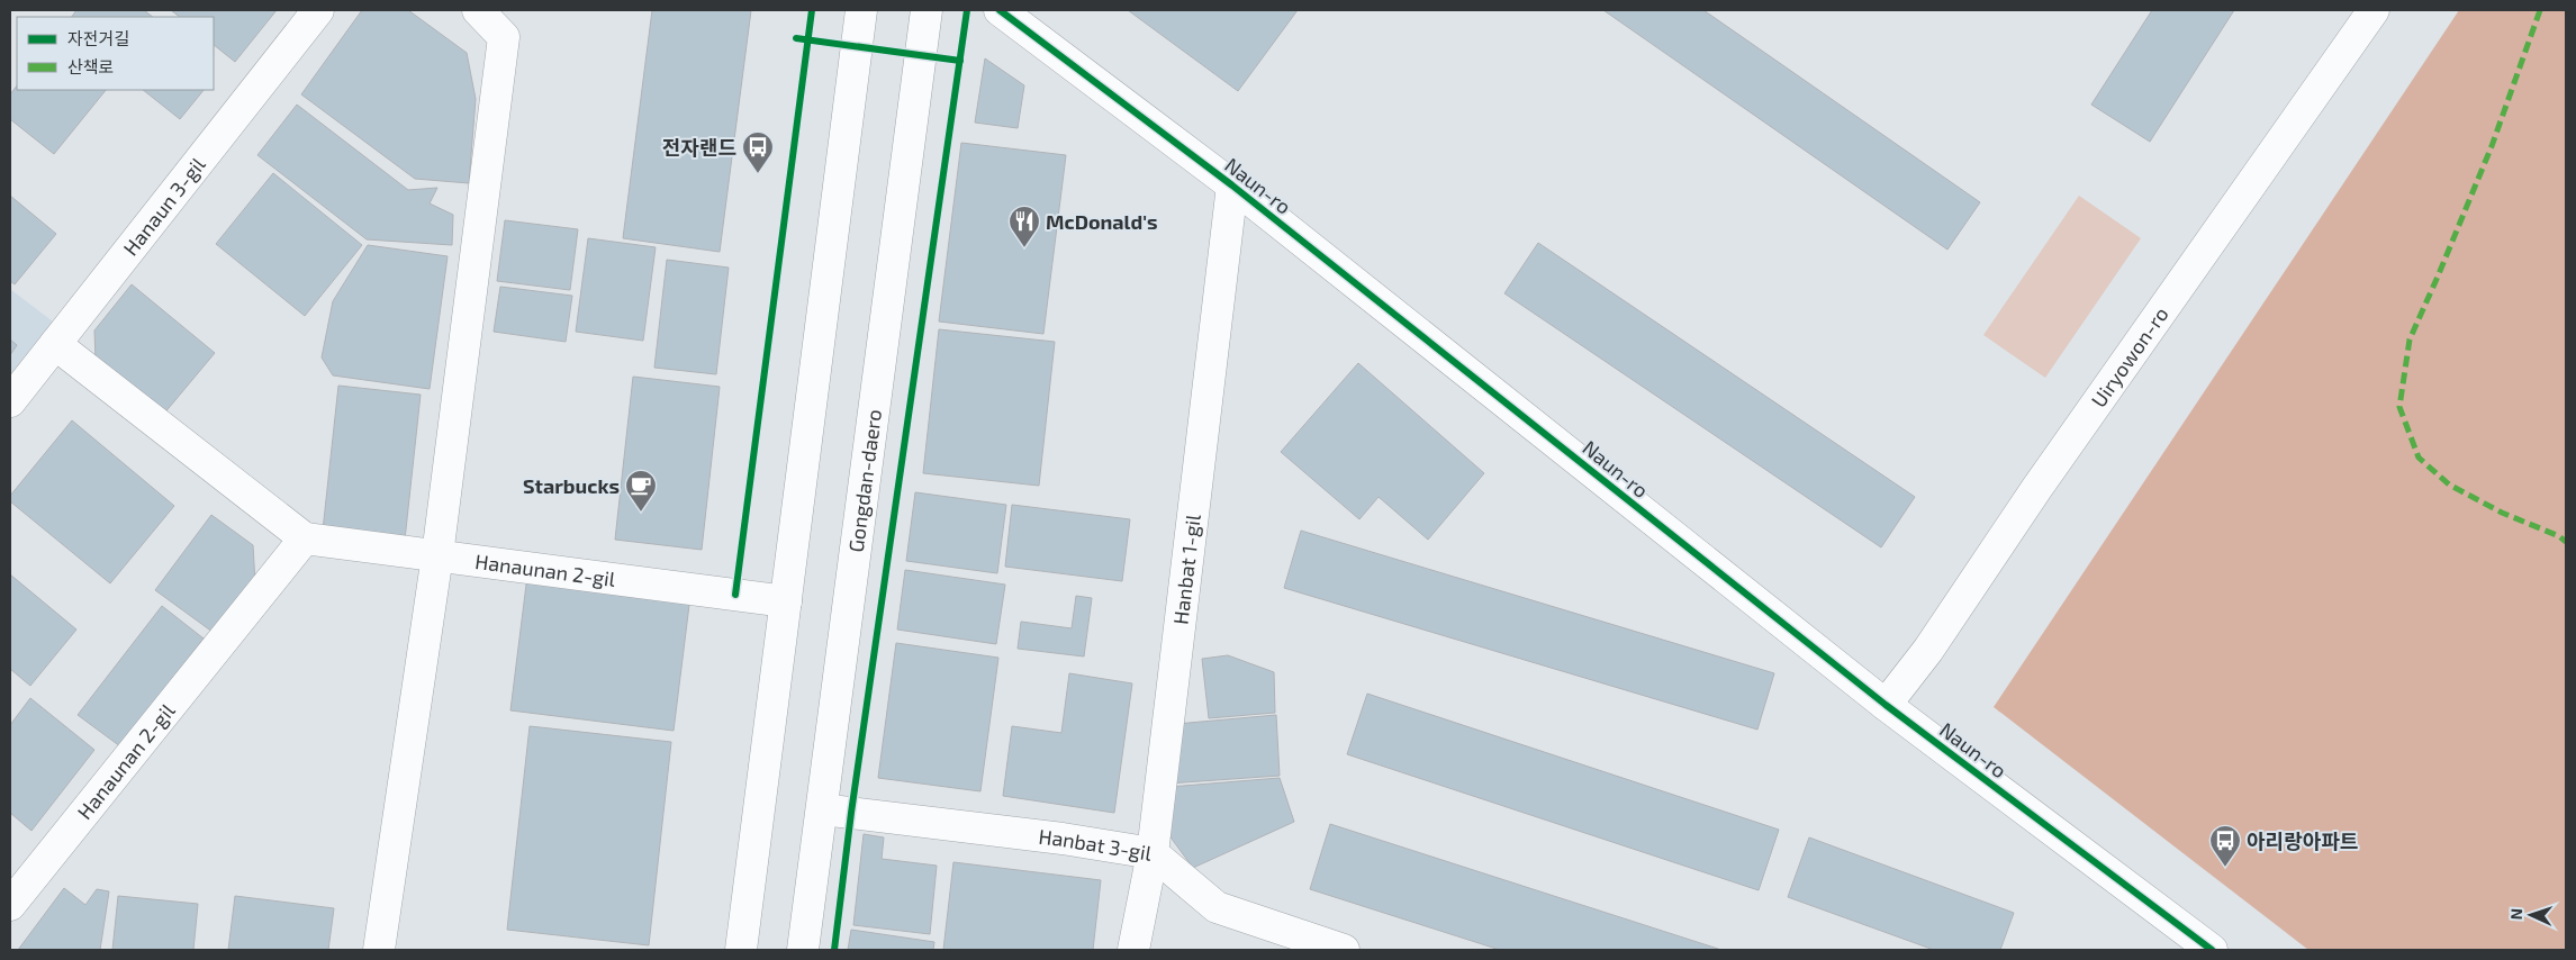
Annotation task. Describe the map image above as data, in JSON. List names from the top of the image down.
{
  "streets": {
    "street": [
      "Naun-ro",
      "Hanaun 3-gil",
      "Uiryowon-ro",
      "Gongdan-daero",
      "Hanbat 1-gil",
      "Hanaunan 2-gil",
      "Hanbat 3-gil"
    ]
  },
  "crossings": [
    ["Naun-ro", "Uiryowon-ro"],
    ["Naun-ro", "Hanbat 1-gil"],
    ["Gongdan-daero", "Hanbat 3-gil"],
    ["Hanbat 1-gil", "Hanbat 3-gil"]
  ],
  "places": {
    "bus stop": ["전자랜드", "아리랑아파트"],
    "restaurant": ["McDonald's"],
    "cafe": ["Starbucks"]
  },
  "legend": ["자전거길", "산책로"],
  "north": "left"
}
